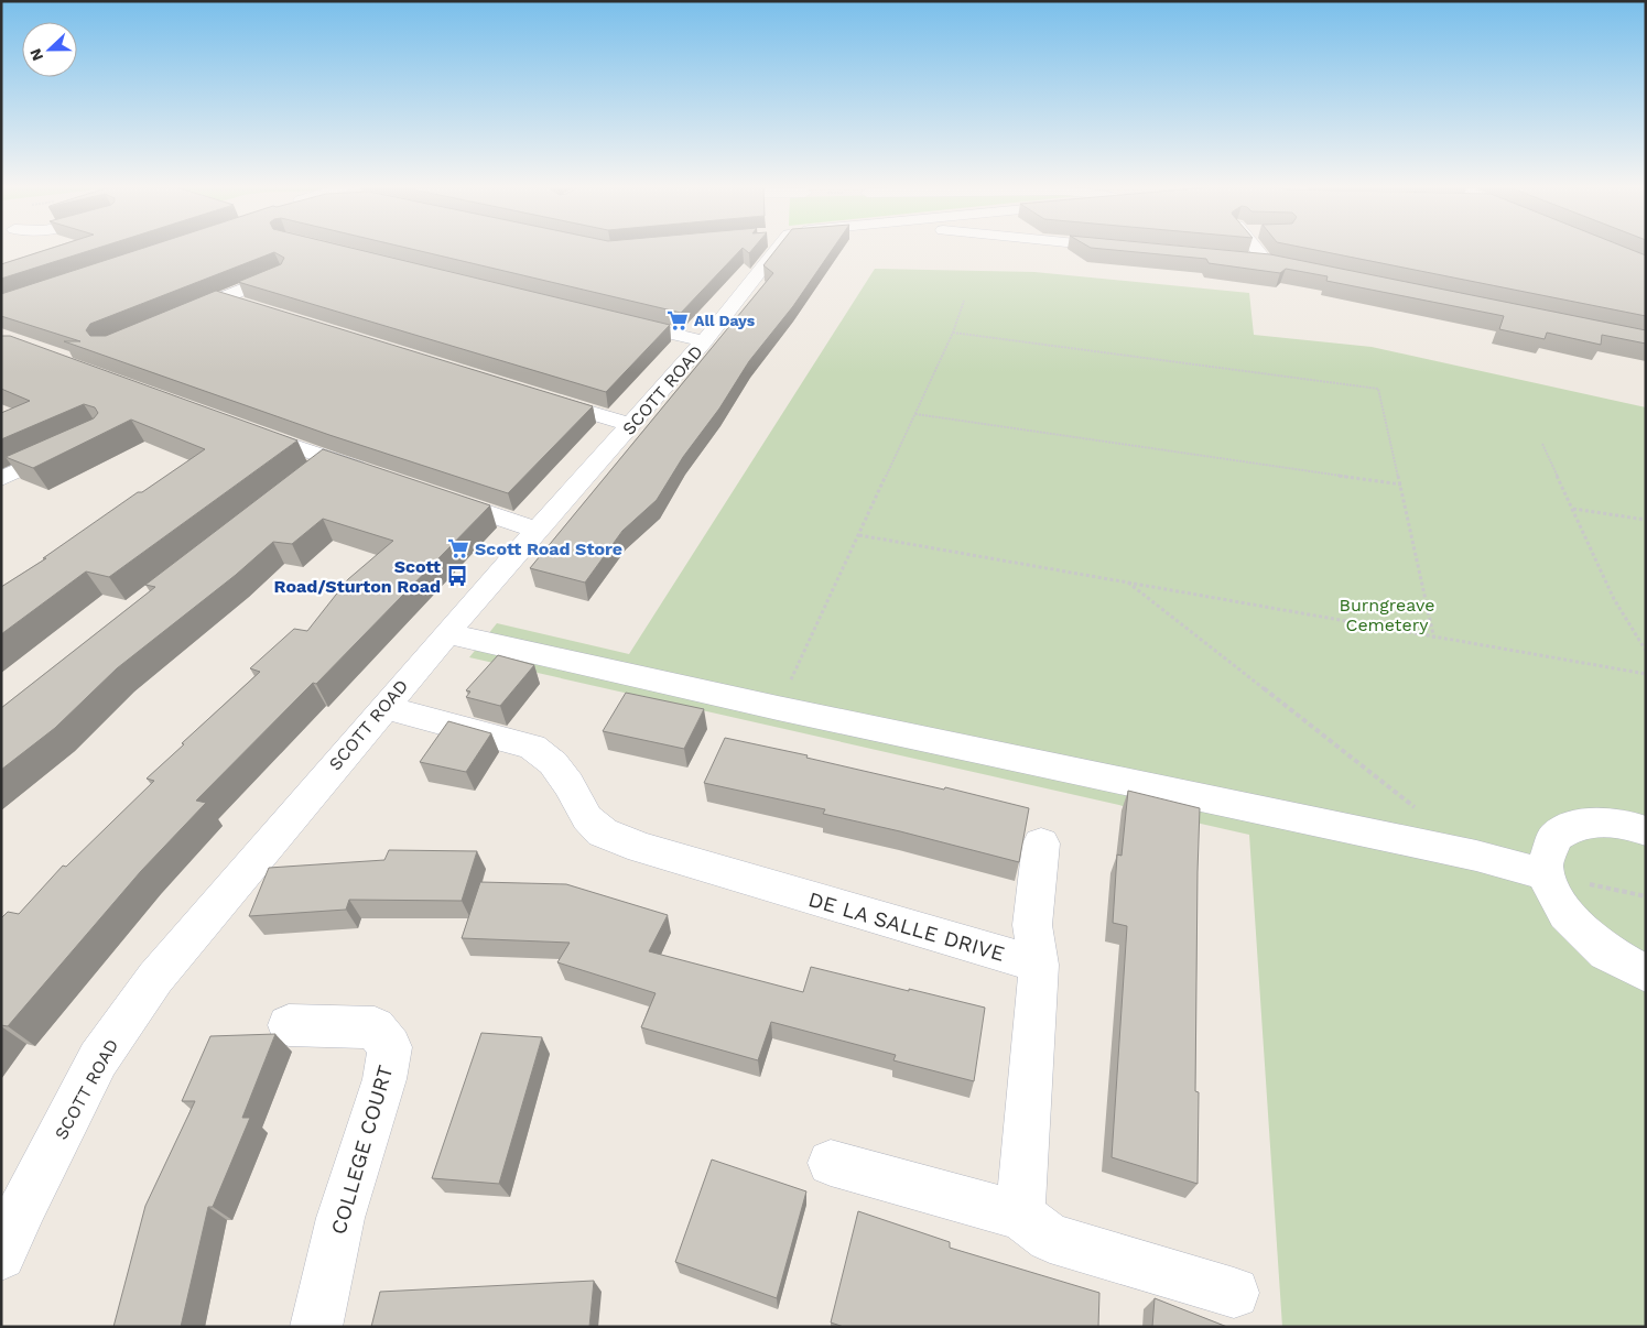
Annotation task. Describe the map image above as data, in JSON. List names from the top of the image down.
{
  "streets": {
    "street": ["SCOTT ROAD", "DE LA SALLE DRIVE", "COLLEGE COURT"]
  },
  "crossings": [
    ["SCOTT ROAD", "DE LA SALLE DRIVE"]
  ],
  "parks": ["Burngreave Cemetery"],
  "places": {
    "supermarket": ["All Days", "Scott Road Store"],
    "bus stop": ["Scott Road/Sturton Road"]
  },
  "north": "left"
}
